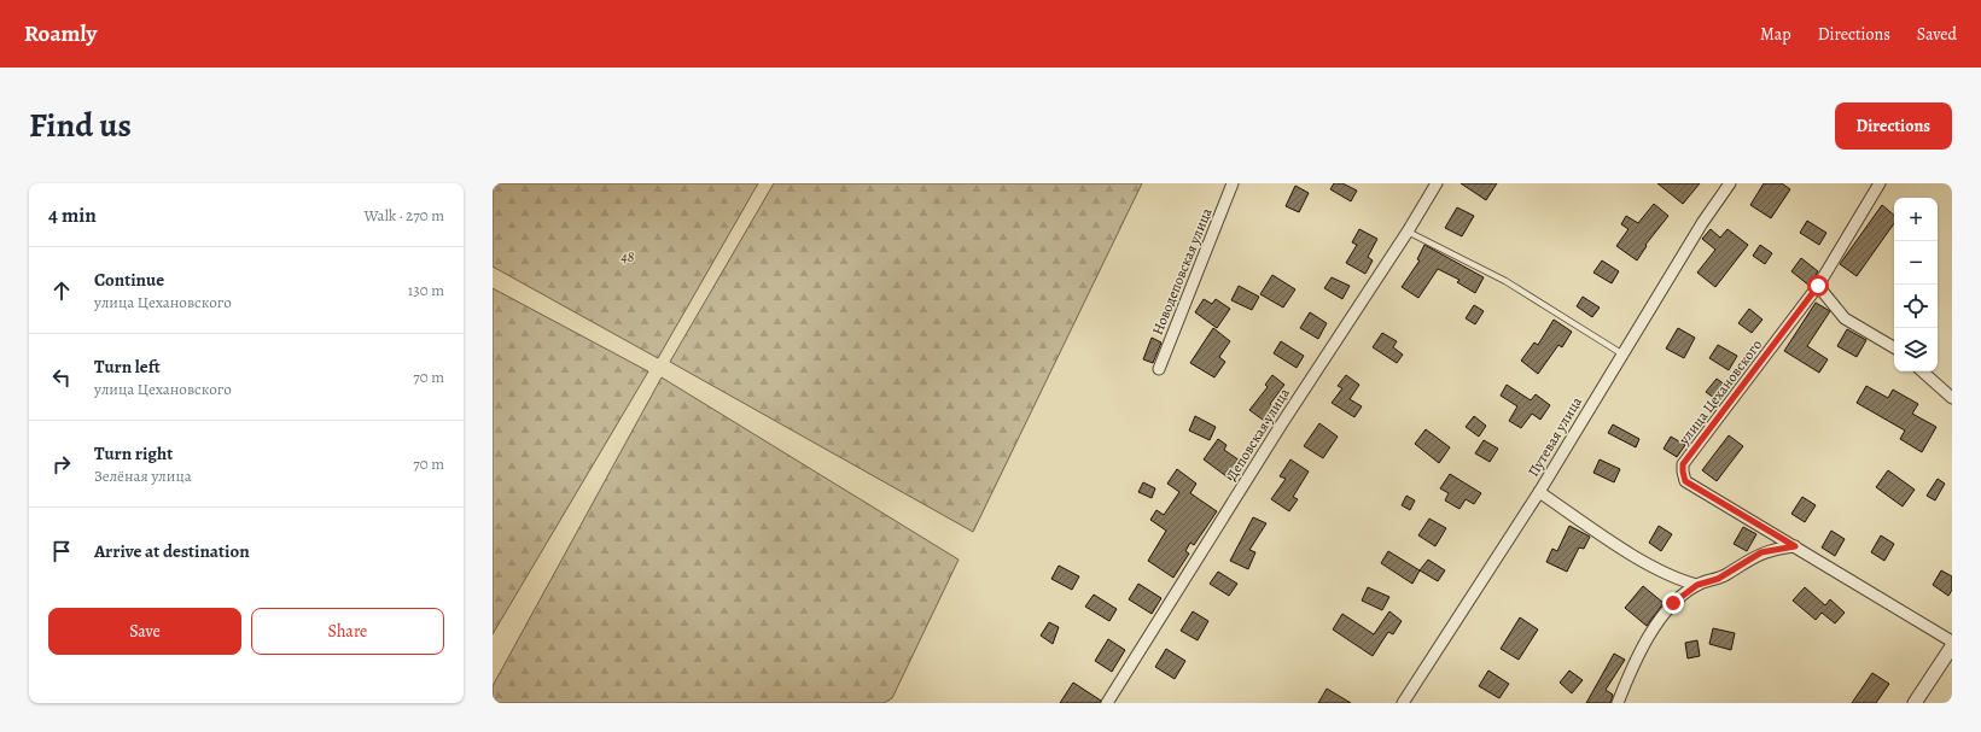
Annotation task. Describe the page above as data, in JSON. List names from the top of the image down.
{
  "streets": {
    "street": [
      "Новодеповская улица",
      "улица Цехановского",
      "Деповская улица",
      "Путевая улица"
    ]
  },
  "parks": ["48"],
  "page": {
    "header": "Roamly",
    "nav": ["Map", "Directions", "Saved"],
    "title": "Find us",
    "buttons": [
      "Directions",
      ["Save", "Share"]
    ],
    "heading": ["4 min", "Walk · 270 m"],
    "map_buttons": ["+", "−"],
    "list": [
      ["Continue", "улица Цехановского", "130 m"],
      ["Turn left", "улица Цехановского", "70 m"],
      ["Turn right", "Зелёная улица", "70 m"],
      "Arrive at destination"
    ]
  }
}
